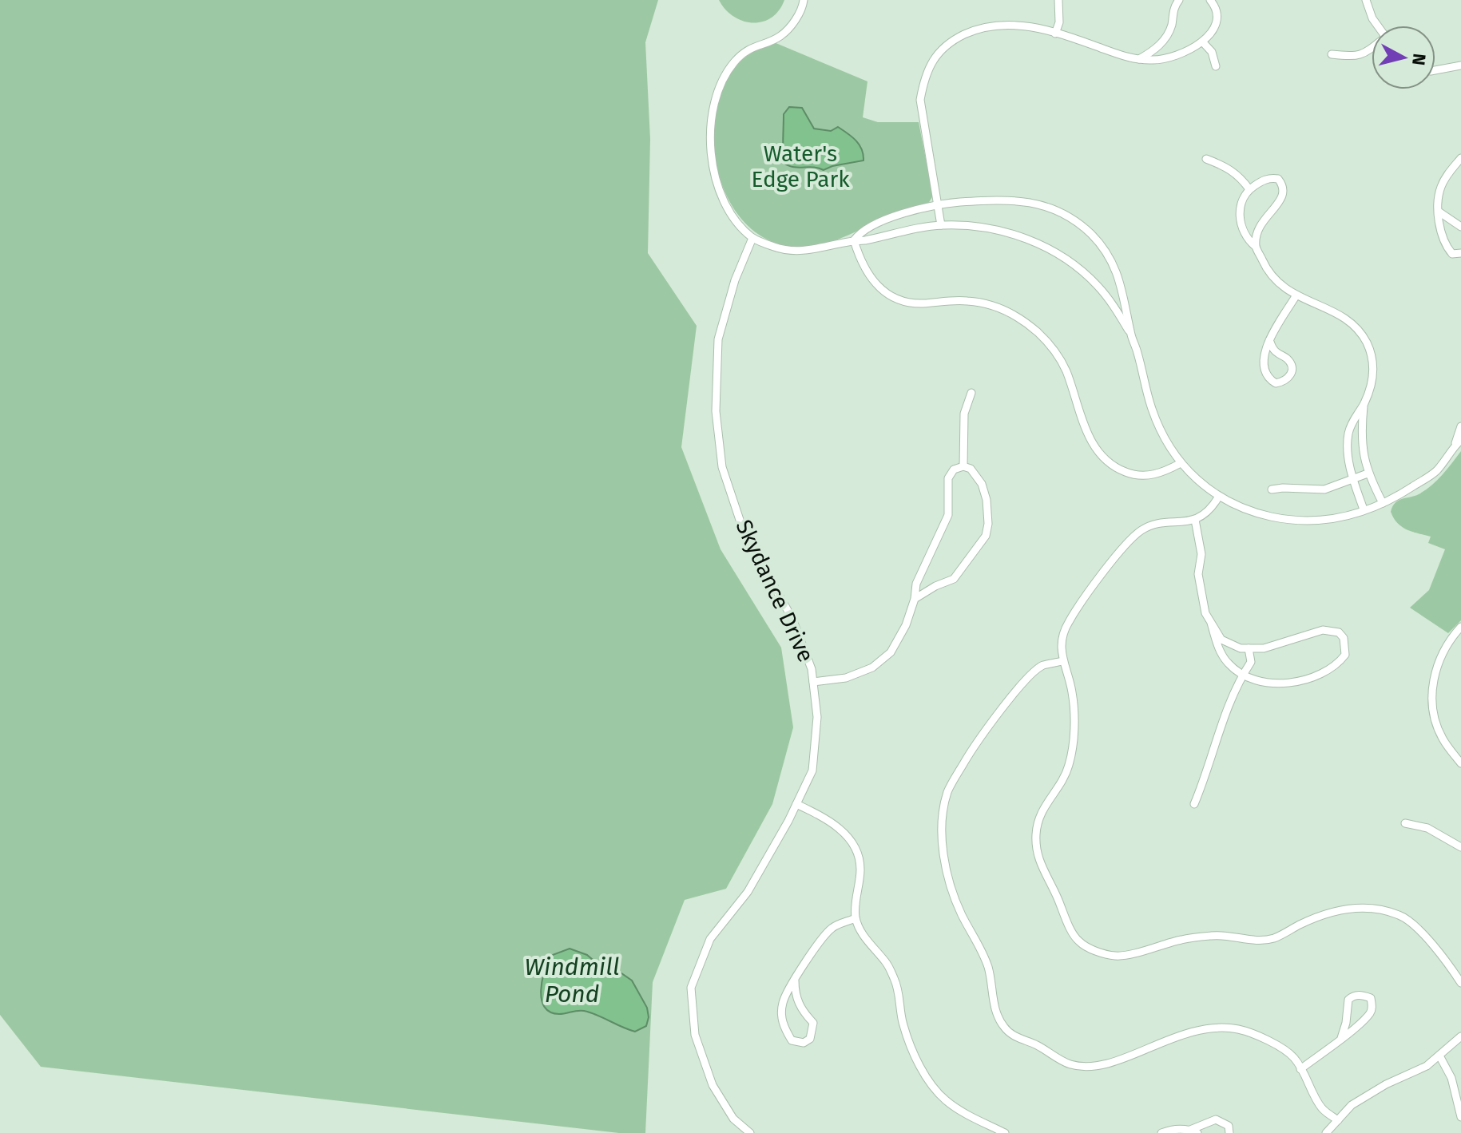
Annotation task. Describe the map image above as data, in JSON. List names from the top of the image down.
{
  "streets": {
    "street": ["Skydance Drive"]
  },
  "water": ["Windmill Pond"],
  "parks": ["Water's Edge Park"],
  "north": "right"
}
